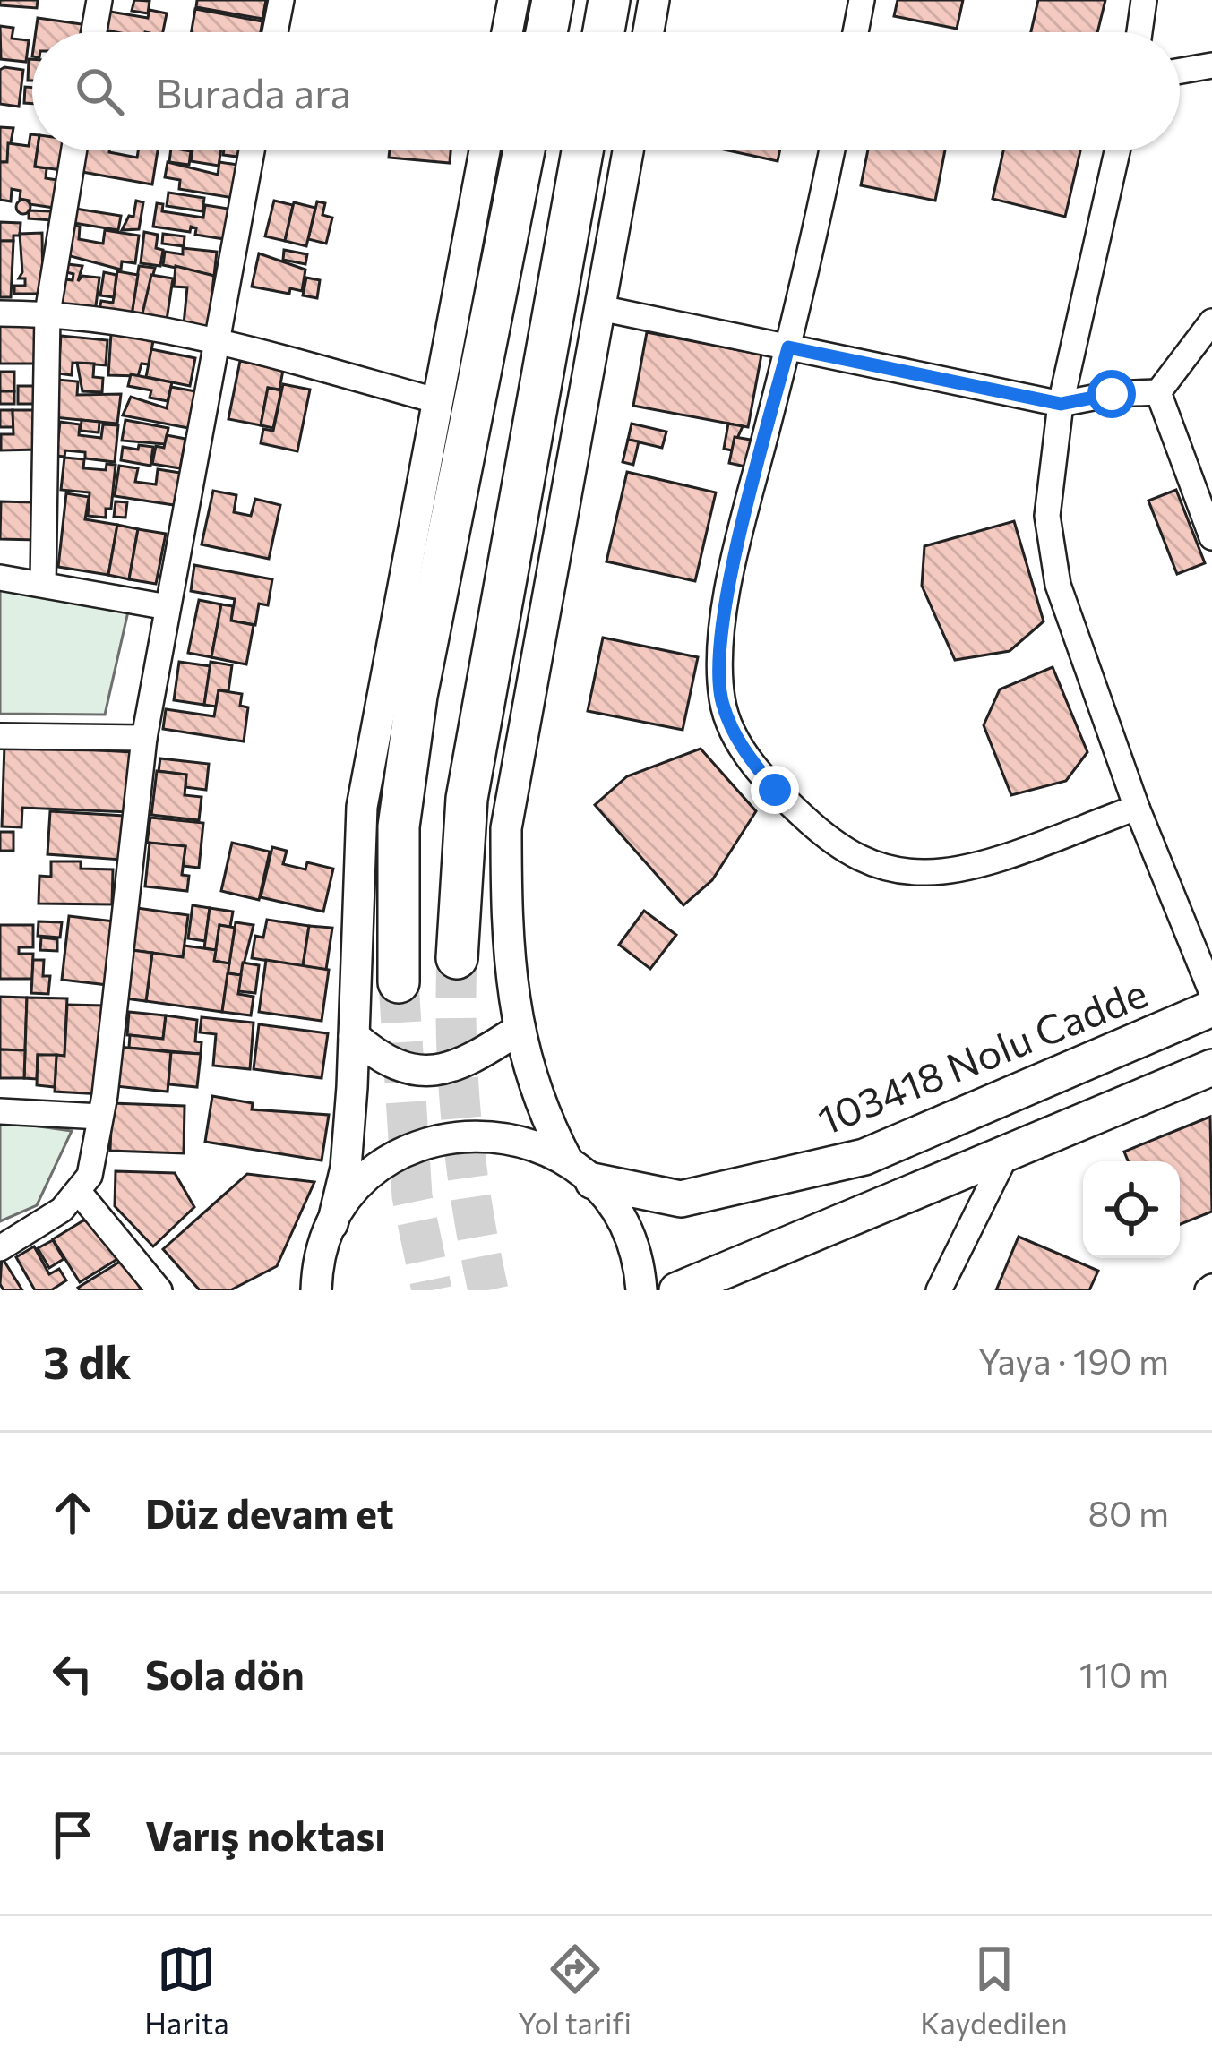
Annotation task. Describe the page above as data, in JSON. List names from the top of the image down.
{
  "streets": {
    "main road": ["103418 Nolu Cadde"]
  },
  "page": {
    "search": "Burada ara",
    "heading": ["3 dk", "Yaya · 190 m"],
    "list": [
      ["Düz devam et", "80 m"],
      ["Sola dön", "110 m"],
      "Varış noktası"
    ],
    "nav": ["Harita", "Yol tarifi", "Kaydedilen"]
  }
}
